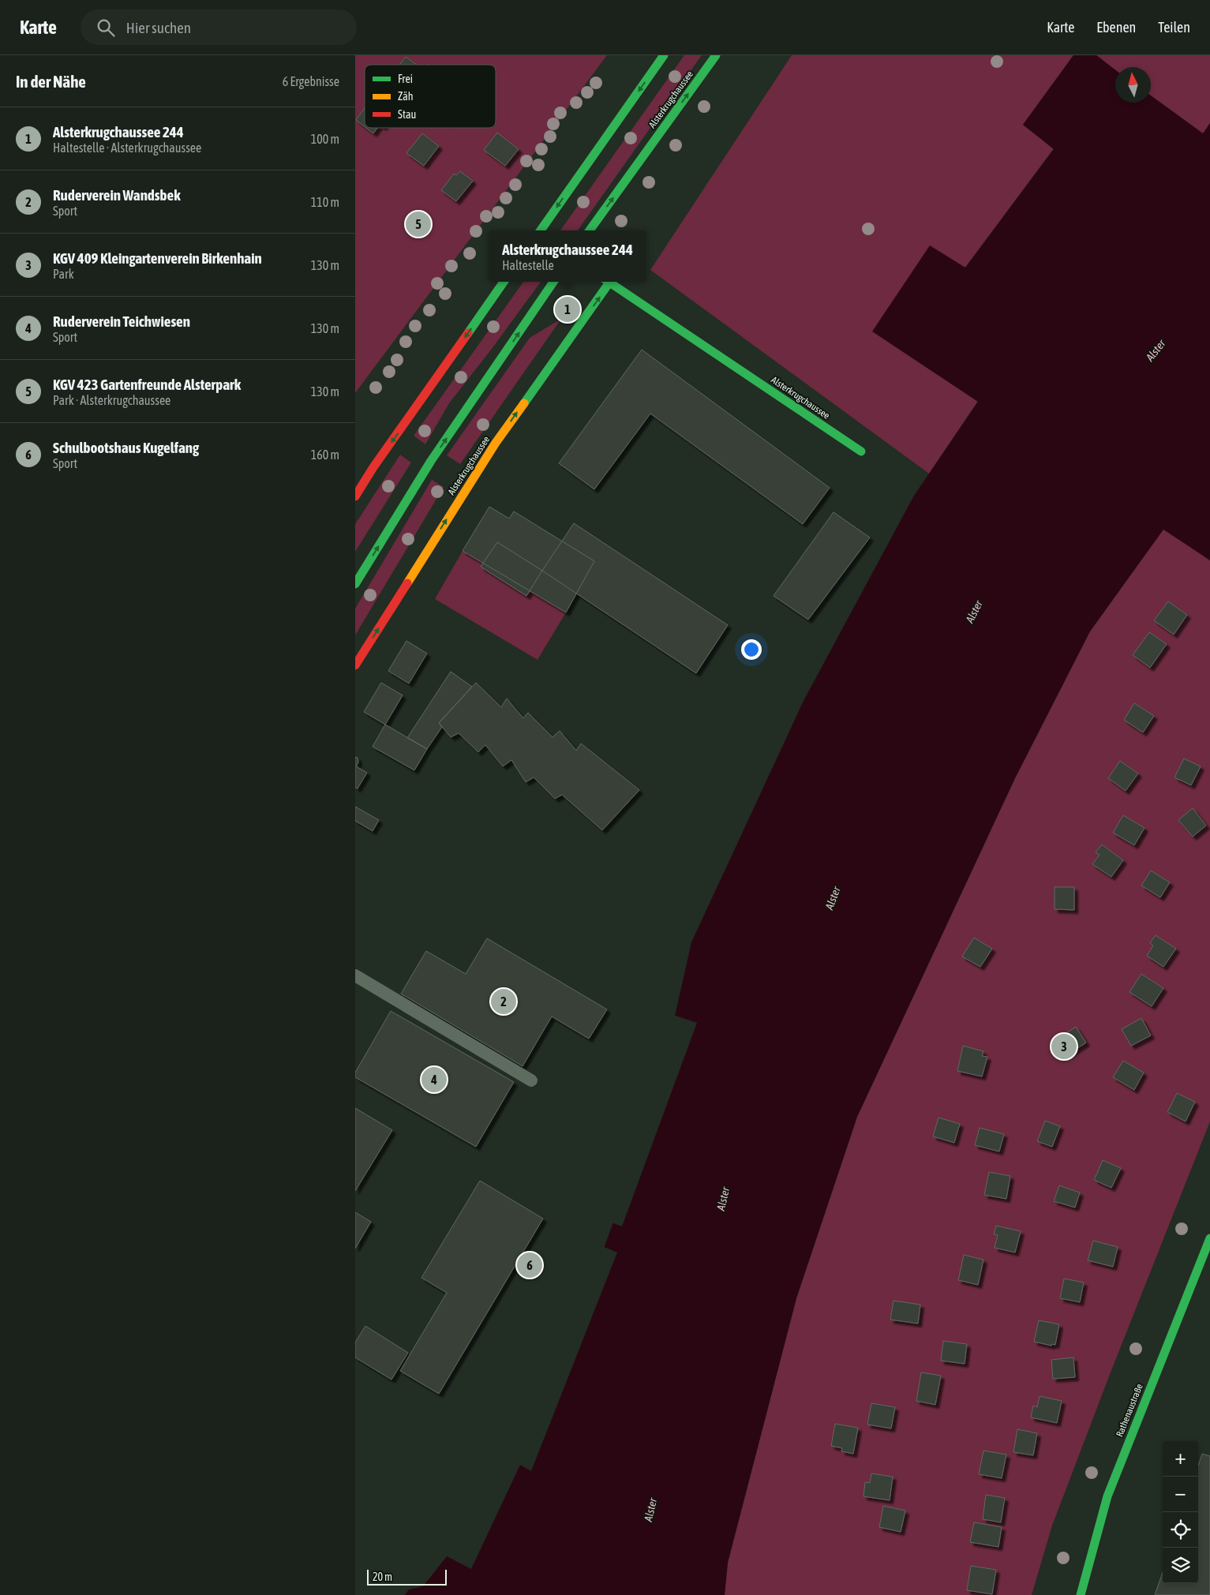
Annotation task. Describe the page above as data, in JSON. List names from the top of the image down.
{
  "streets": {
    "street": ["Alsterkrugchaussee", "Rathenaustraße"]
  },
  "water": ["Alster"],
  "legend": ["Frei", "Zäh", "Stau"],
  "scale_bar": "20 m",
  "north": "top",
  "page": {
    "header": "Karte",
    "search": "Hier suchen",
    "nav": ["Karte", "Ebenen", "Teilen"],
    "heading": ["In der Nähe", "6 Ergebnisse"],
    "list": [
      {
        "mark": "1",
        "name": "Alsterkrugchaussee 244",
        "note": "Haltestelle · Alsterkrugchaussee",
        "value": "100 m"
      },
      {
        "mark": "2",
        "name": "Ruderverein Wandsbek",
        "note": "Sport",
        "value": "110 m"
      },
      {
        "mark": "3",
        "name": "KGV 409 Kleingartenverein Birkenhain",
        "note": "Park",
        "value": "130 m"
      },
      {
        "mark": "4",
        "name": "Ruderverein Teichwiesen",
        "note": "Sport",
        "value": "130 m"
      },
      {
        "mark": "5",
        "name": "KGV 423 Gartenfreunde Alsterpark",
        "note": "Park · Alsterkrugchaussee",
        "value": "130 m"
      },
      {
        "mark": "6",
        "name": "Schulbootshaus Kugelfang",
        "note": "Sport",
        "value": "160 m"
      }
    ],
    "pins": [
      "5",
      "1",
      "2",
      "3",
      "4",
      "6"
    ],
    "popup": ["Alsterkrugchaussee 244", "Haltestelle"],
    "map_buttons": ["+", "−"],
    "scale": "20 m"
  }
}
